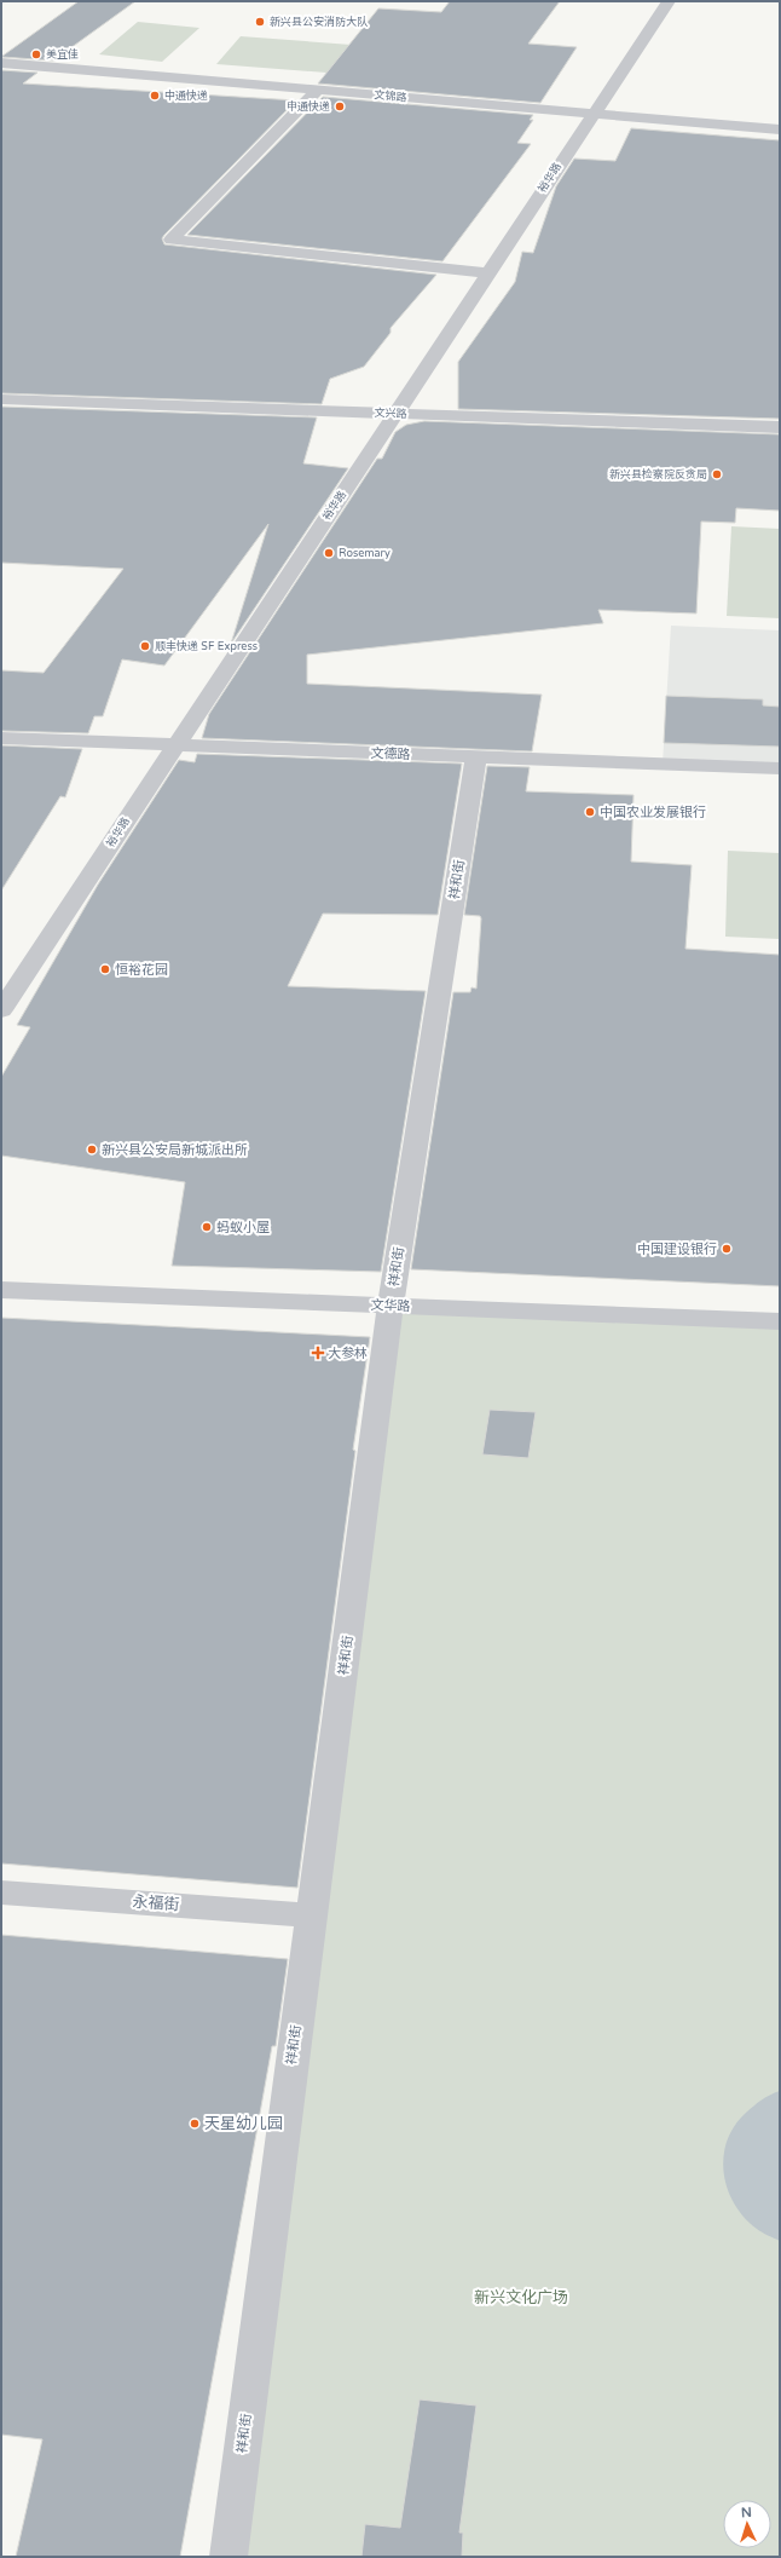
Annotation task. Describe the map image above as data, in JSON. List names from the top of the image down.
{
  "streets": {
    "street": [
      "文锦路",
      "裕华路",
      "文兴路",
      "文德路",
      "祥和街",
      "文华路",
      "永福街"
    ]
  },
  "crossings": [
    ["文锦路", "裕华路"],
    ["裕华路", "文兴路"],
    ["裕华路", "文德路"],
    ["文德路", "祥和街"],
    ["祥和街", "文华路"],
    ["祥和街", "永福街"]
  ],
  "parks": ["新兴文化广场"],
  "places": {
    "other": [
      "新兴县公安消防大队",
      "美宜佳",
      "中通快递",
      "申通快递",
      "新兴县检察院反贪局",
      "Rosemary",
      "顺丰快递 SF Express",
      "中国农业发展银行",
      "恒裕花园",
      "新兴县公安局新城派出所",
      "蚂蚁小屋",
      "中国建设银行",
      "天星幼儿园"
    ],
    "health": ["大参林"]
  },
  "north": "top"
}
